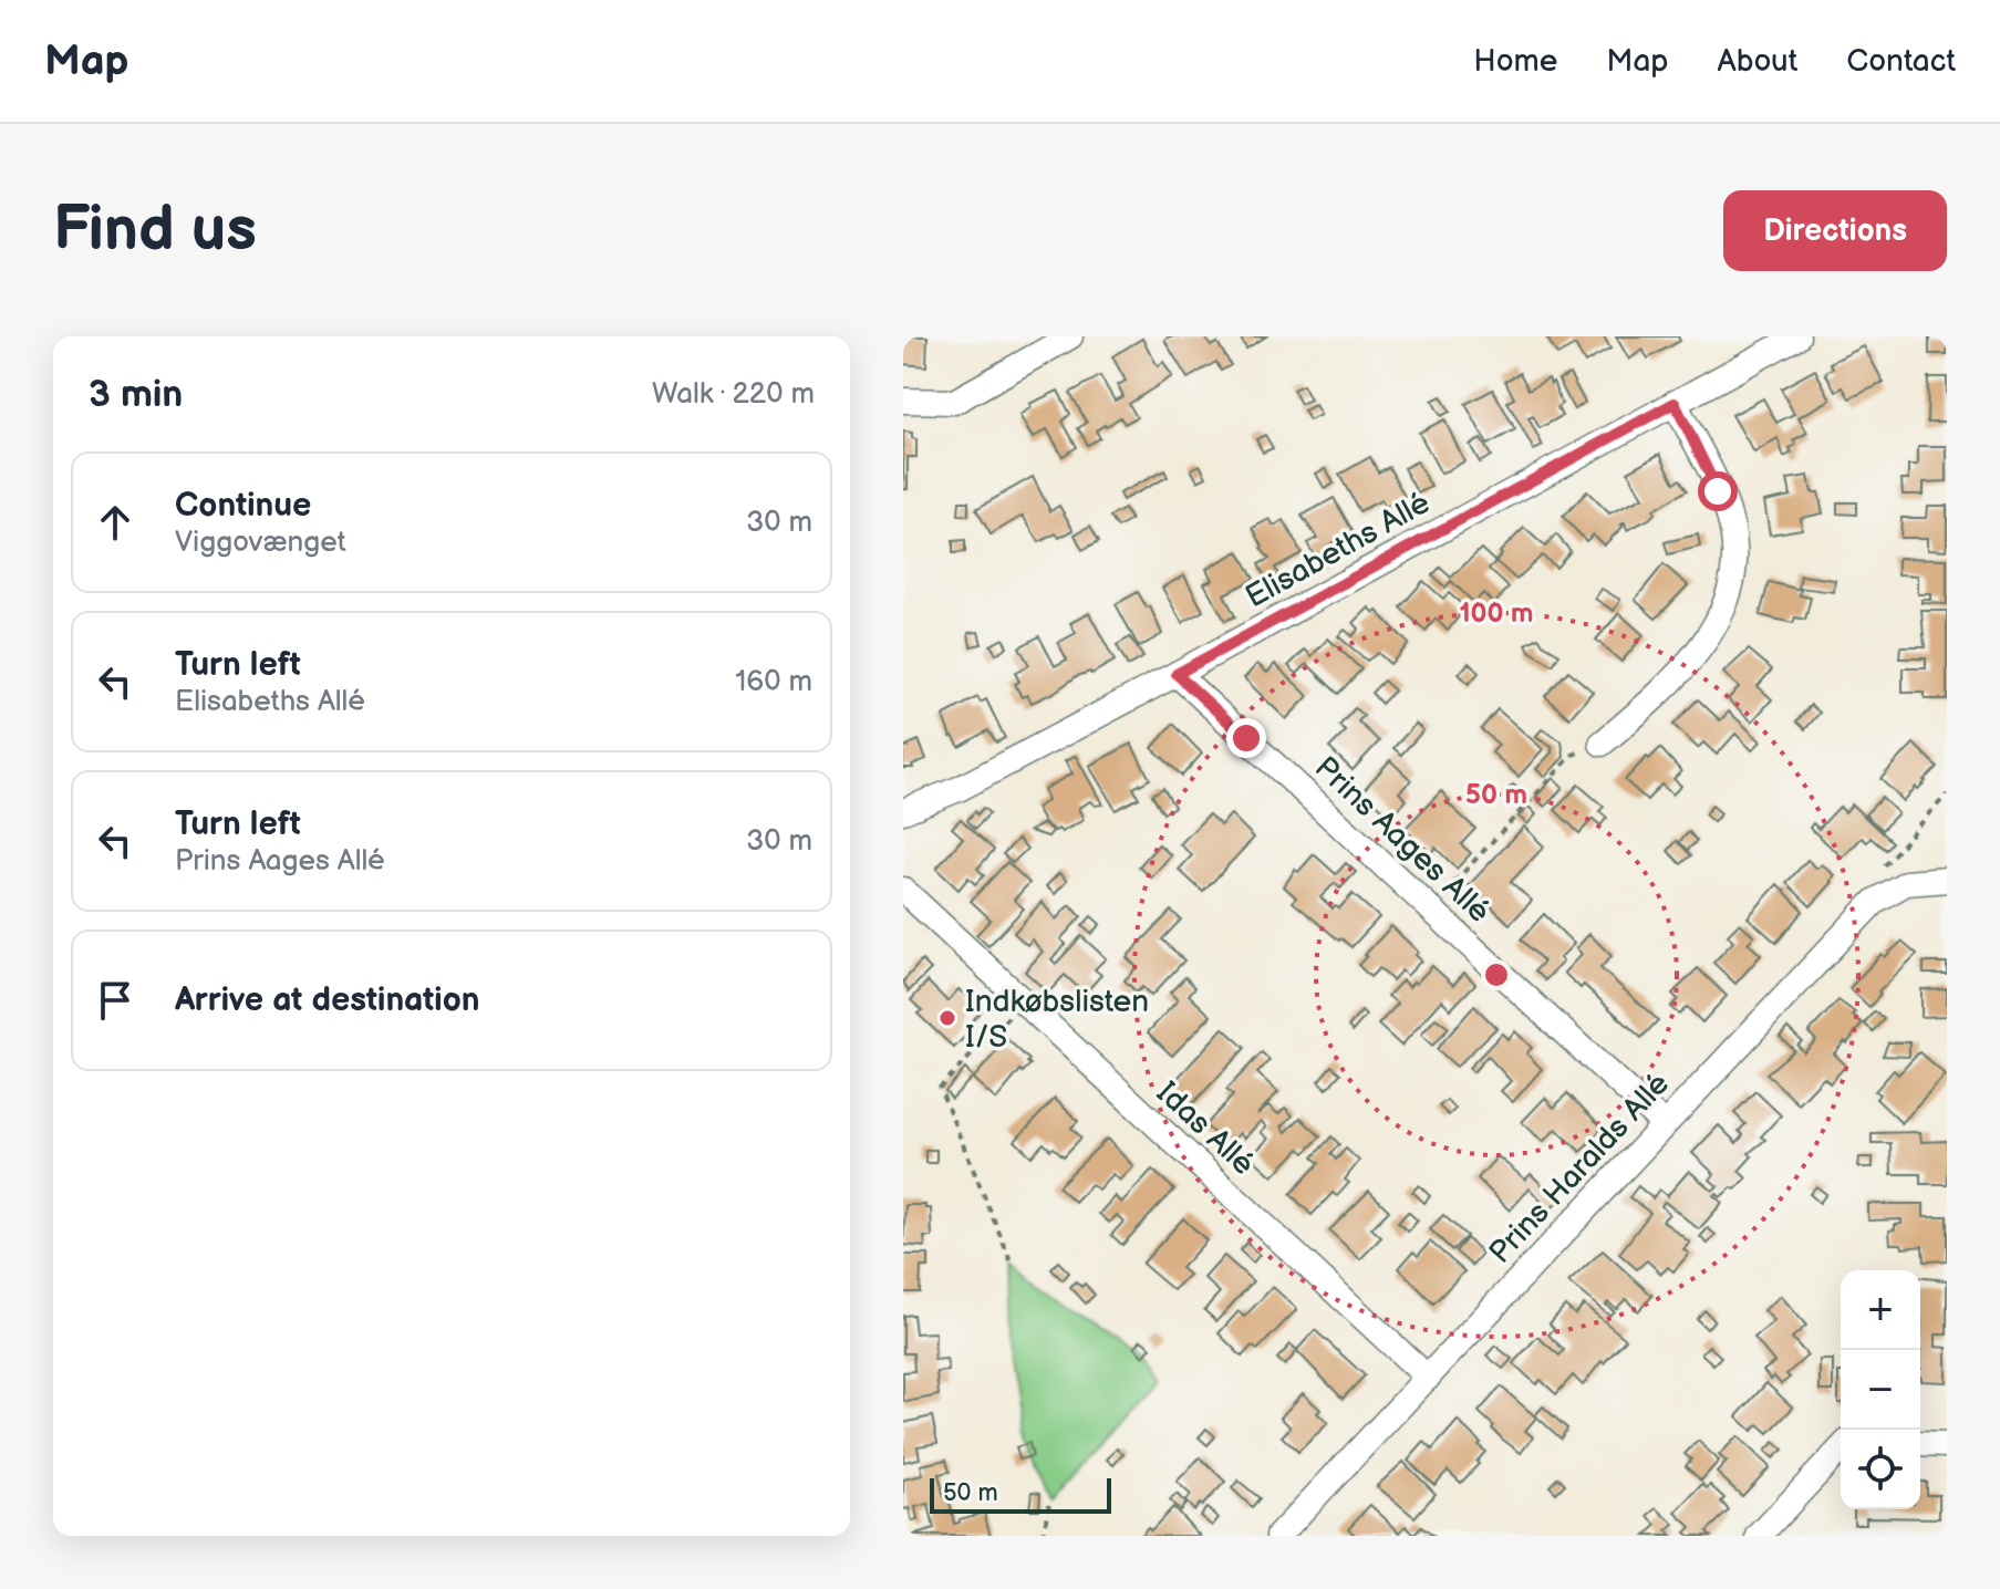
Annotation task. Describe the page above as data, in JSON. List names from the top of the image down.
{
  "streets": {
    "street": [
      "Elisabeths Allé",
      "Prins Aages Allé",
      "Idas Allé",
      "Prins Haralds Allé"
    ]
  },
  "crossings": [
    ["Elisabeths Allé", "Prins Aages Allé"],
    ["Prins Aages Allé", "Prins Haralds Allé"],
    ["Idas Allé", "Prins Haralds Allé"]
  ],
  "places": ["Indkøbslisten I/S"],
  "scale_bar": "50 m",
  "page": {
    "header": "Map",
    "nav": [
      "Home",
      "Map",
      "About",
      "Contact"
    ],
    "buttons": "Directions",
    "title": "Find us",
    "heading": ["3 min", "Walk · 220 m"],
    "list": [
      ["Continue", "Viggovænget", "30 m"],
      ["Turn left", "Elisabeths Allé", "160 m"],
      ["Turn left", "Prins Aages Allé", "30 m"],
      "Arrive at destination"
    ],
    "map_buttons": ["+", "−"],
    "scale": "50 m"
  },
  "rings": ["100 m", "50 m"]
}
